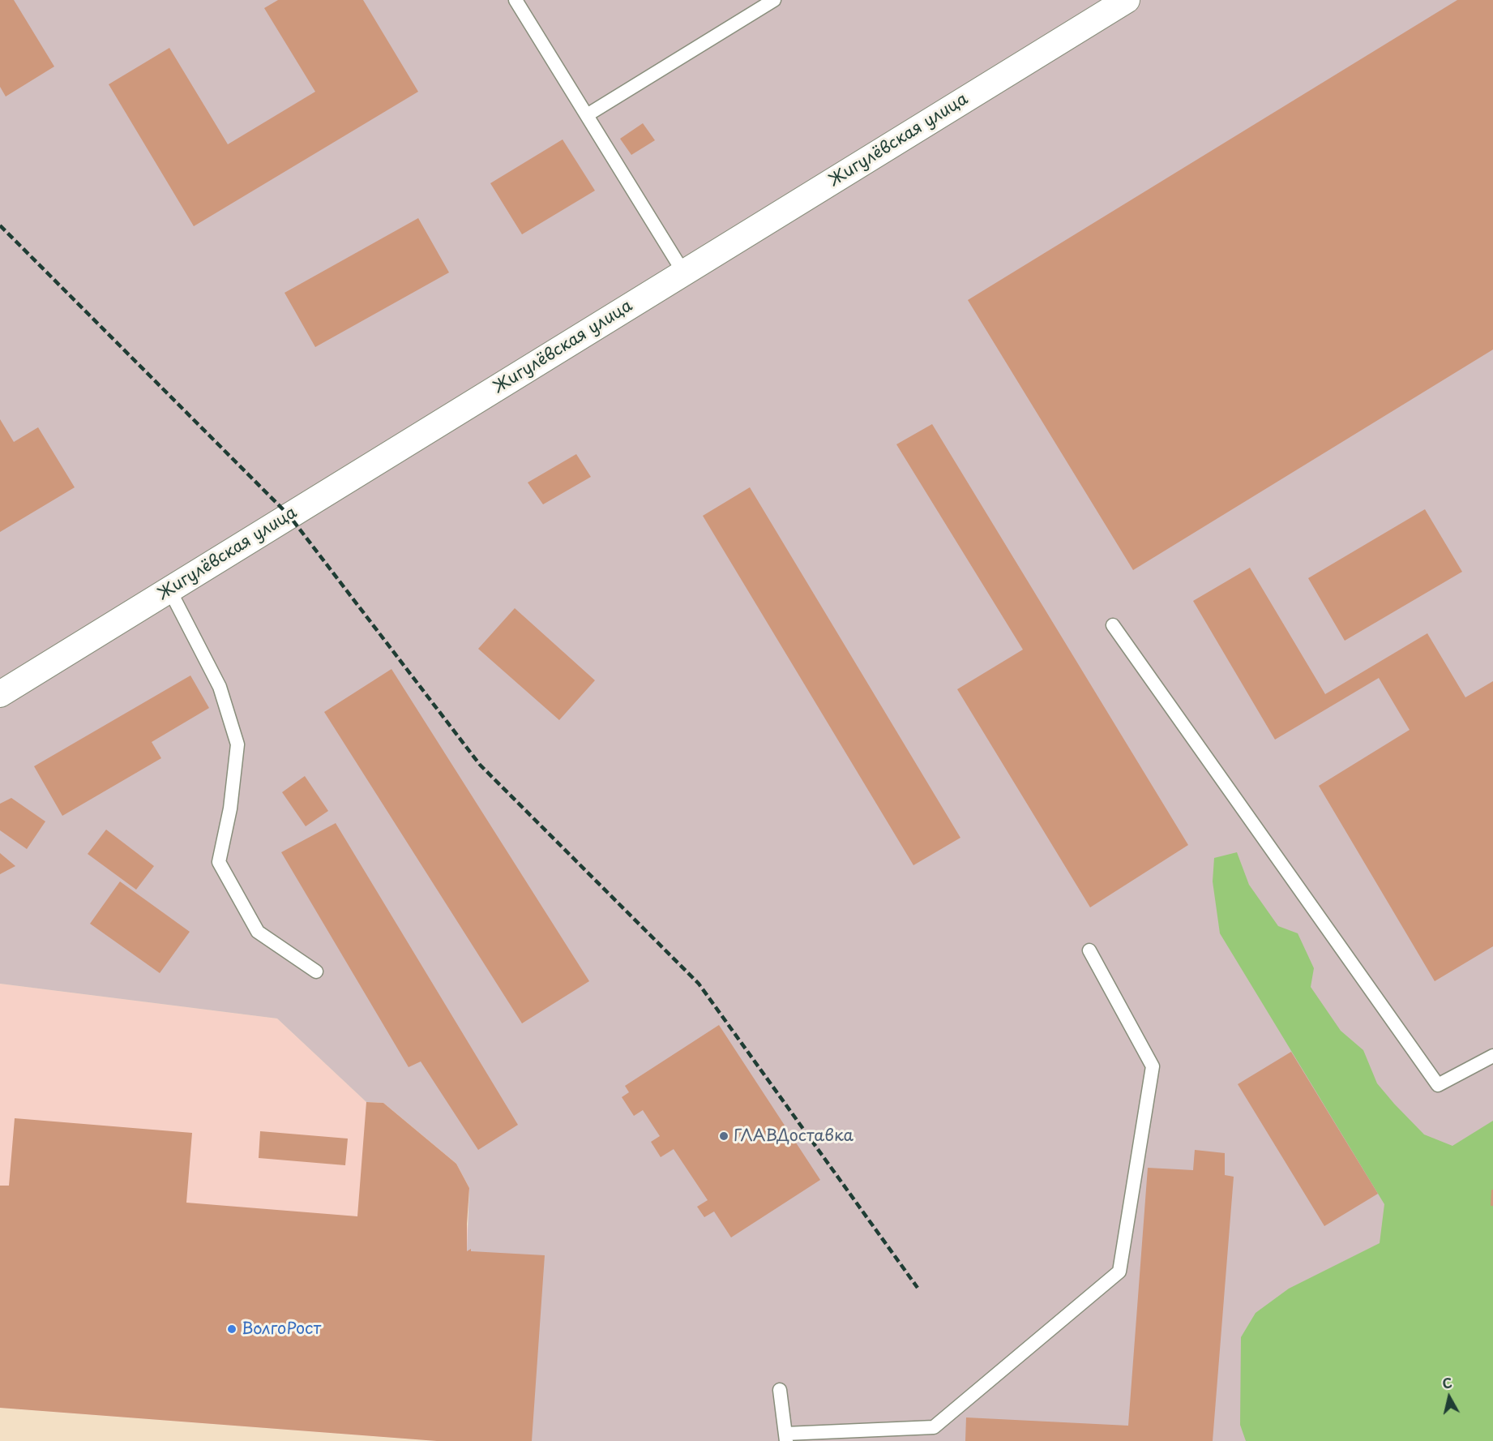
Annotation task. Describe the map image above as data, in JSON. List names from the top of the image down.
{
  "streets": {
    "street": ["Жигулёвская улица"]
  },
  "places": ["ГЛАВДоставка", "ВолгоРост"],
  "north": "top"
}
